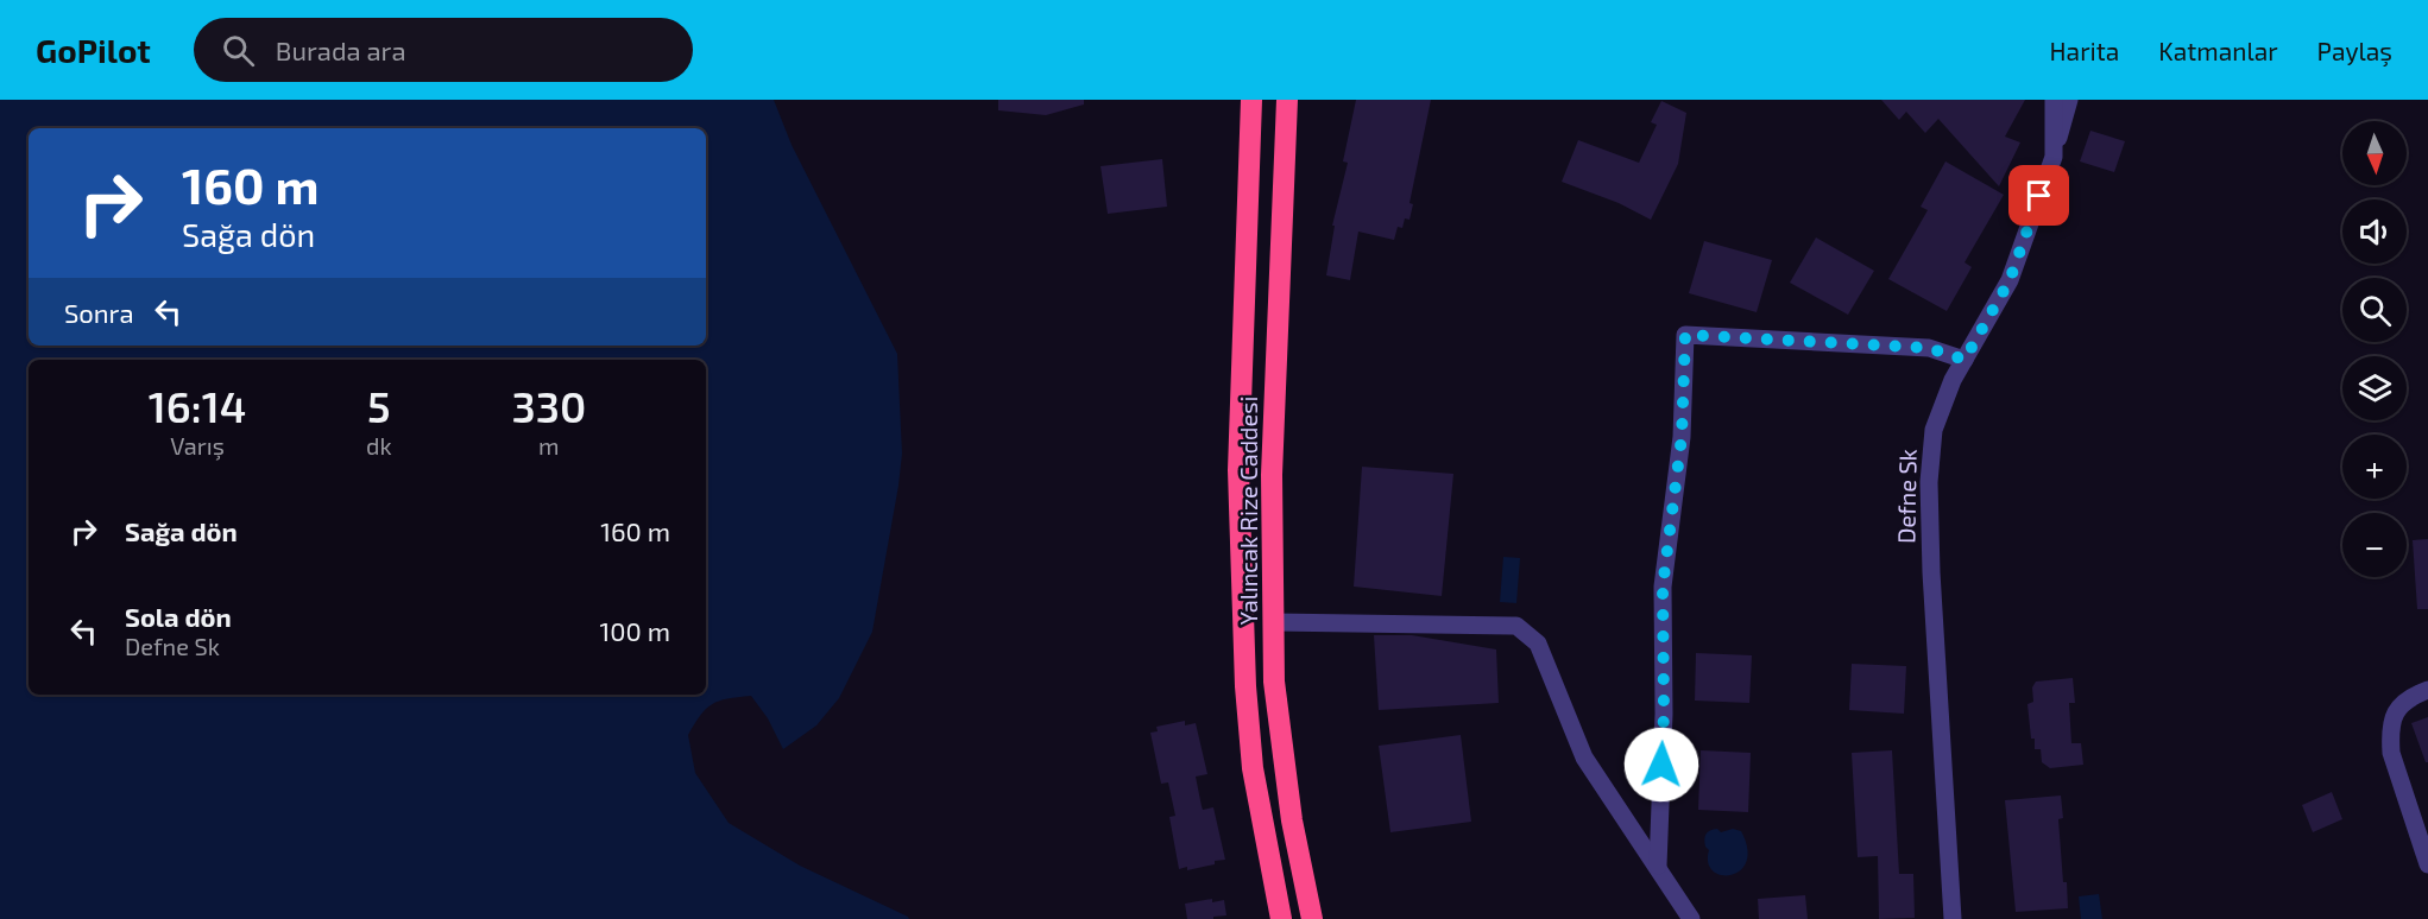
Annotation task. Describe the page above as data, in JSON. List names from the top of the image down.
{
  "streets": {
    "highway": ["Yalıncak Rize Caddesi"],
    "street": ["Defne Sk"]
  },
  "north": "bottom",
  "page": {
    "header": "GoPilot",
    "search": "Burada ara",
    "nav": ["Harita", "Katmanlar", "Paylaş"],
    "map_buttons": ["+", "−"],
    "turn": ["160 m", "Sağa dön"],
    "then": "Sonra",
    "eta": [
      "16:14",
      "Varış",
      "5",
      "dk",
      "330",
      "m"
    ],
    "list": [
      {
        "name": "Sağa dön",
        "value": "160 m"
      },
      {
        "name": "Sola dön",
        "note": "Defne Sk",
        "value": "100 m"
      }
    ]
  }
}
